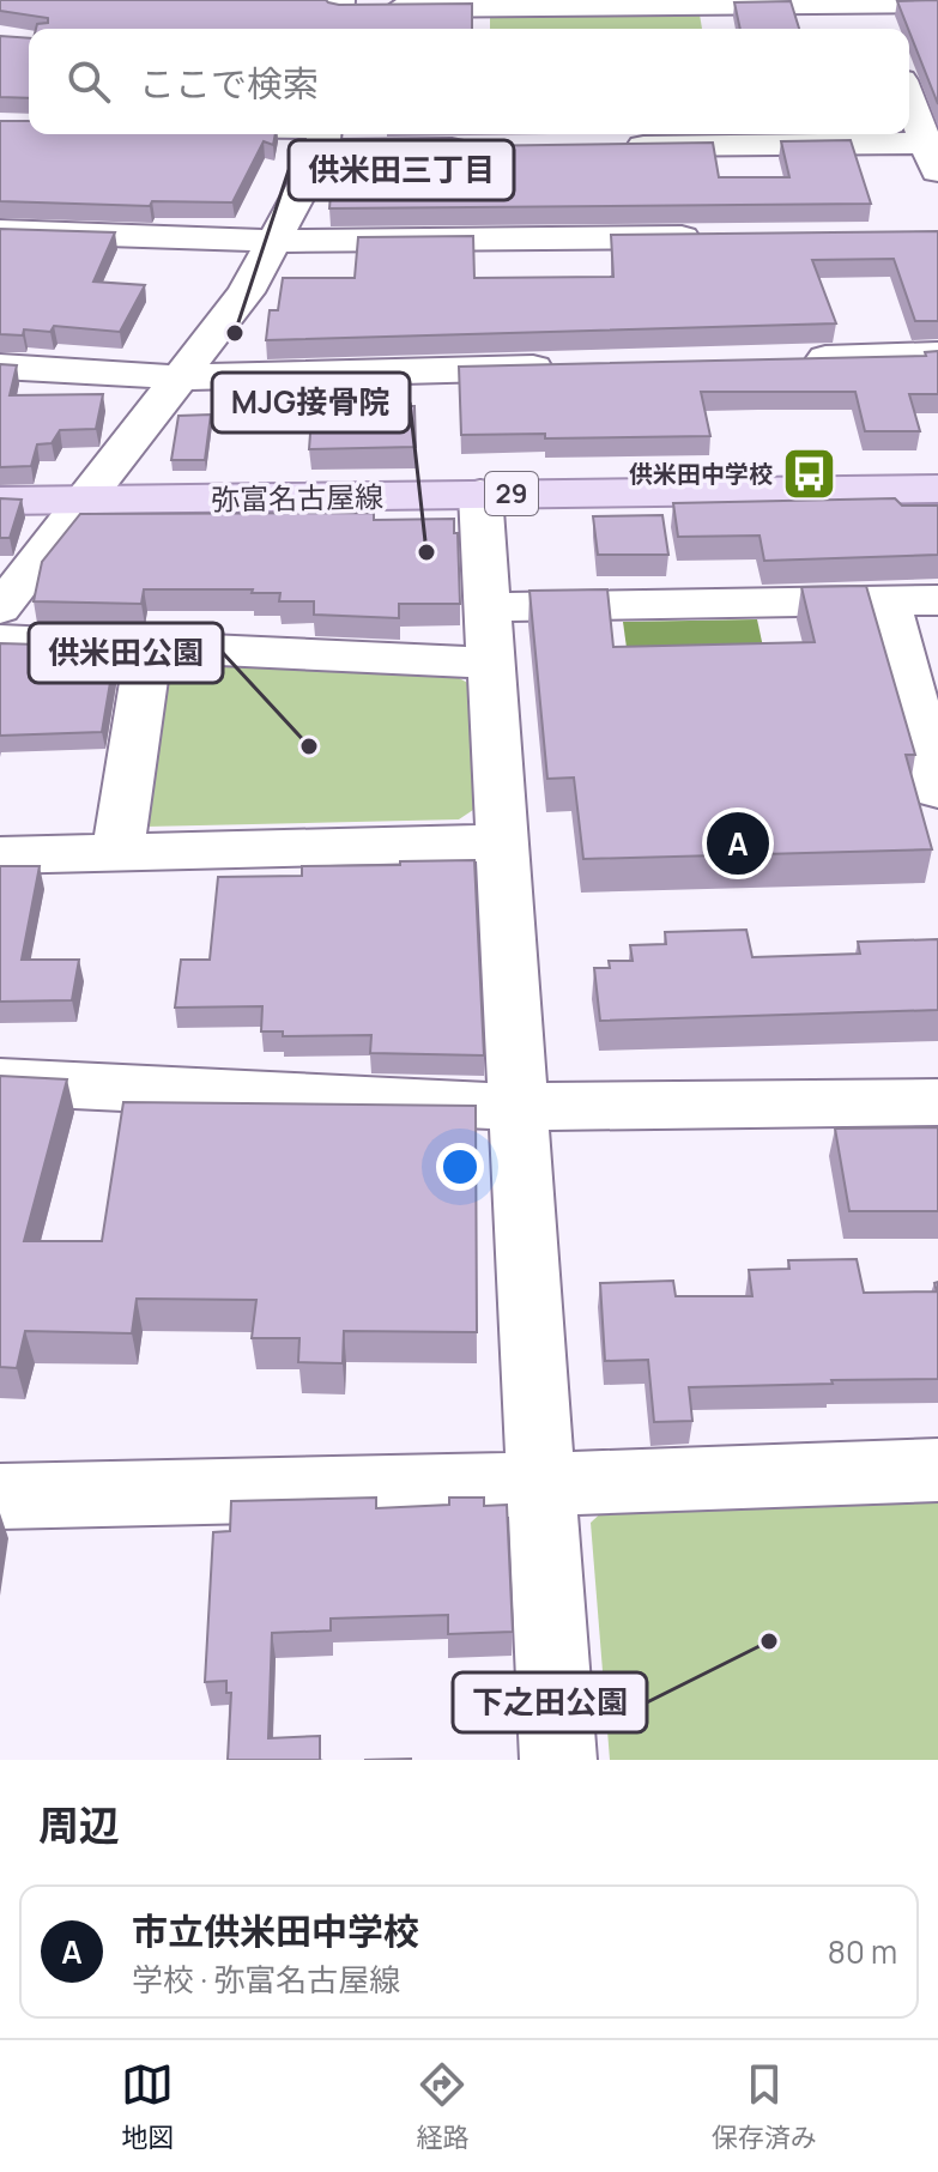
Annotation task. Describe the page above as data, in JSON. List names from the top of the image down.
{
  "streets": {
    "main road": ["29", "弥富名古屋線"]
  },
  "places": {
    "other": [
      "供米田三丁目",
      "MJG接骨院",
      "供米田公園",
      "下之田公園"
    ],
    "bus stop": ["供米田中学校"]
  },
  "page": {
    "search": "ここで検索",
    "pins": "A",
    "heading": "周辺",
    "list": [
      {
        "mark": "A",
        "name": "市立供米田中学校",
        "note": "学校 · 弥富名古屋線",
        "value": "80 m"
      }
    ],
    "nav": ["地図", "経路", "保存済み"]
  }
}
